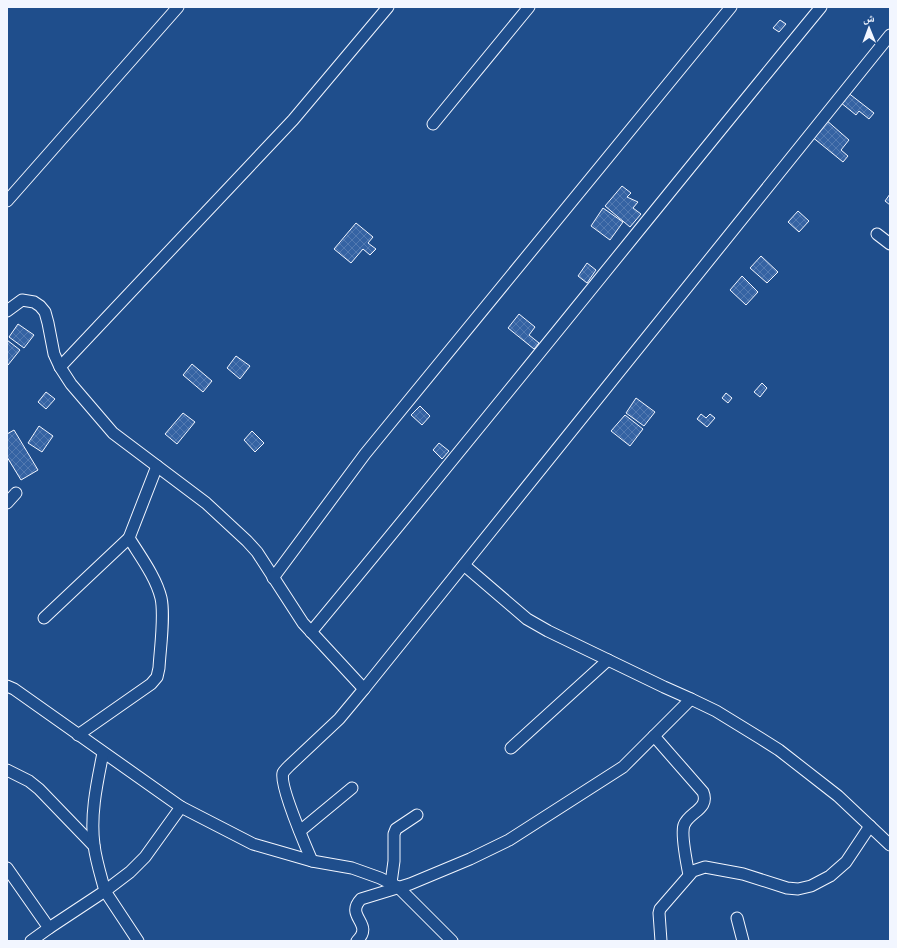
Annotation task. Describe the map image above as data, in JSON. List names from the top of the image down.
{
  "north": "top"
}
